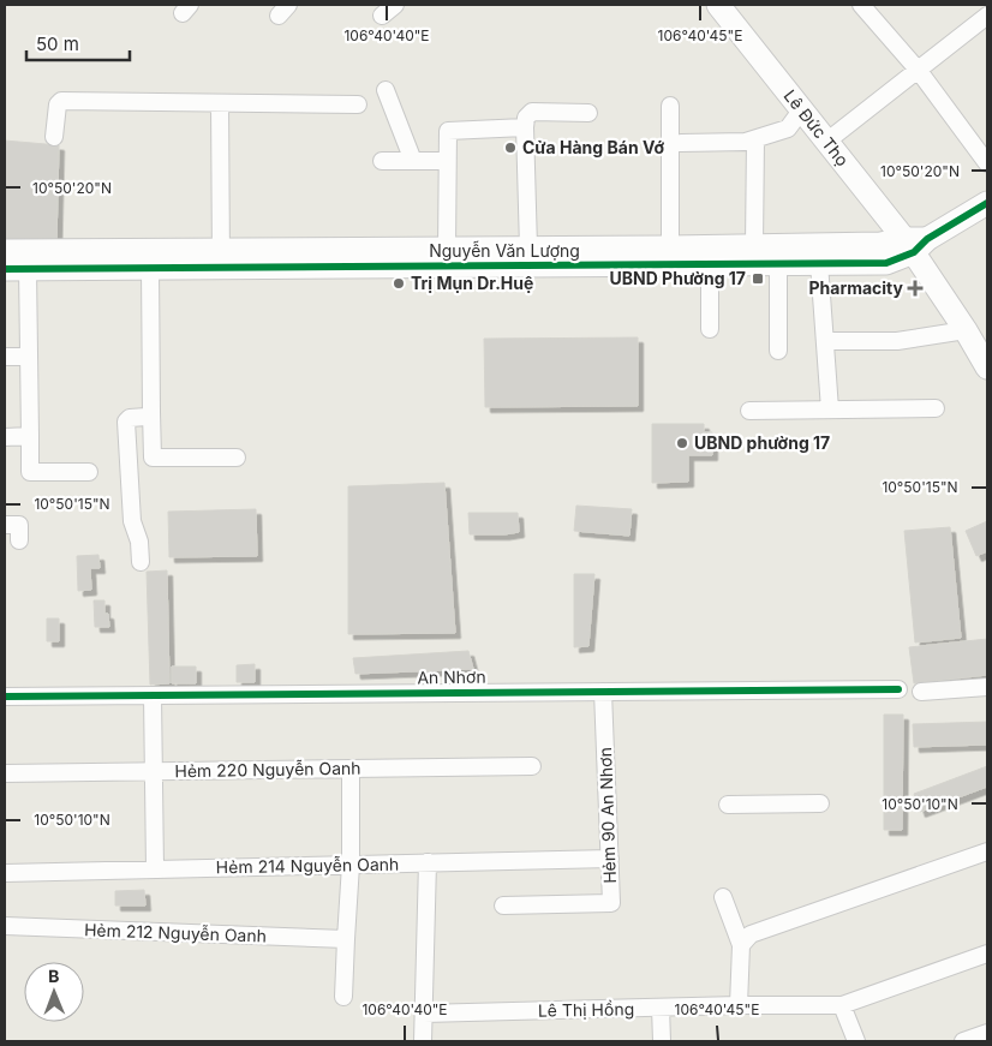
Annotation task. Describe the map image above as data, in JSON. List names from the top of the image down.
{
  "streets": {
    "street": [
      "Lê Đức Thọ",
      "Nguyễn Văn Lượng",
      "An Nhơn",
      "Hẻm 220 Nguyễn Oanh",
      "Hẻm 90 An Nhơn",
      "Hẻm 214 Nguyễn Oanh",
      "Hẻm 212 Nguyễn Oanh",
      "Lê Thị Hồng"
    ]
  },
  "crossings": [
    ["Lê Đức Thọ", "Nguyễn Văn Lượng"],
    ["An Nhơn", "Hẻm 90 An Nhơn"],
    ["Hẻm 90 An Nhơn", "Hẻm 214 Nguyễn Oanh"]
  ],
  "places": {
    "other": ["Cửa Hàng Bán Vớ", "Trị Mụn Dr.Huệ", "UBND phường 17"],
    "transit": ["UBND Phường 17"],
    "health": ["Pharmacity"]
  },
  "scale_bar": "50 m",
  "north": "top",
  "coordinates": [
    "106°40'40\"E",
    "106°40'45\"E",
    "10°50'20\"N",
    "10°50'15\"N",
    "10°50'10\"N"
  ]
}
